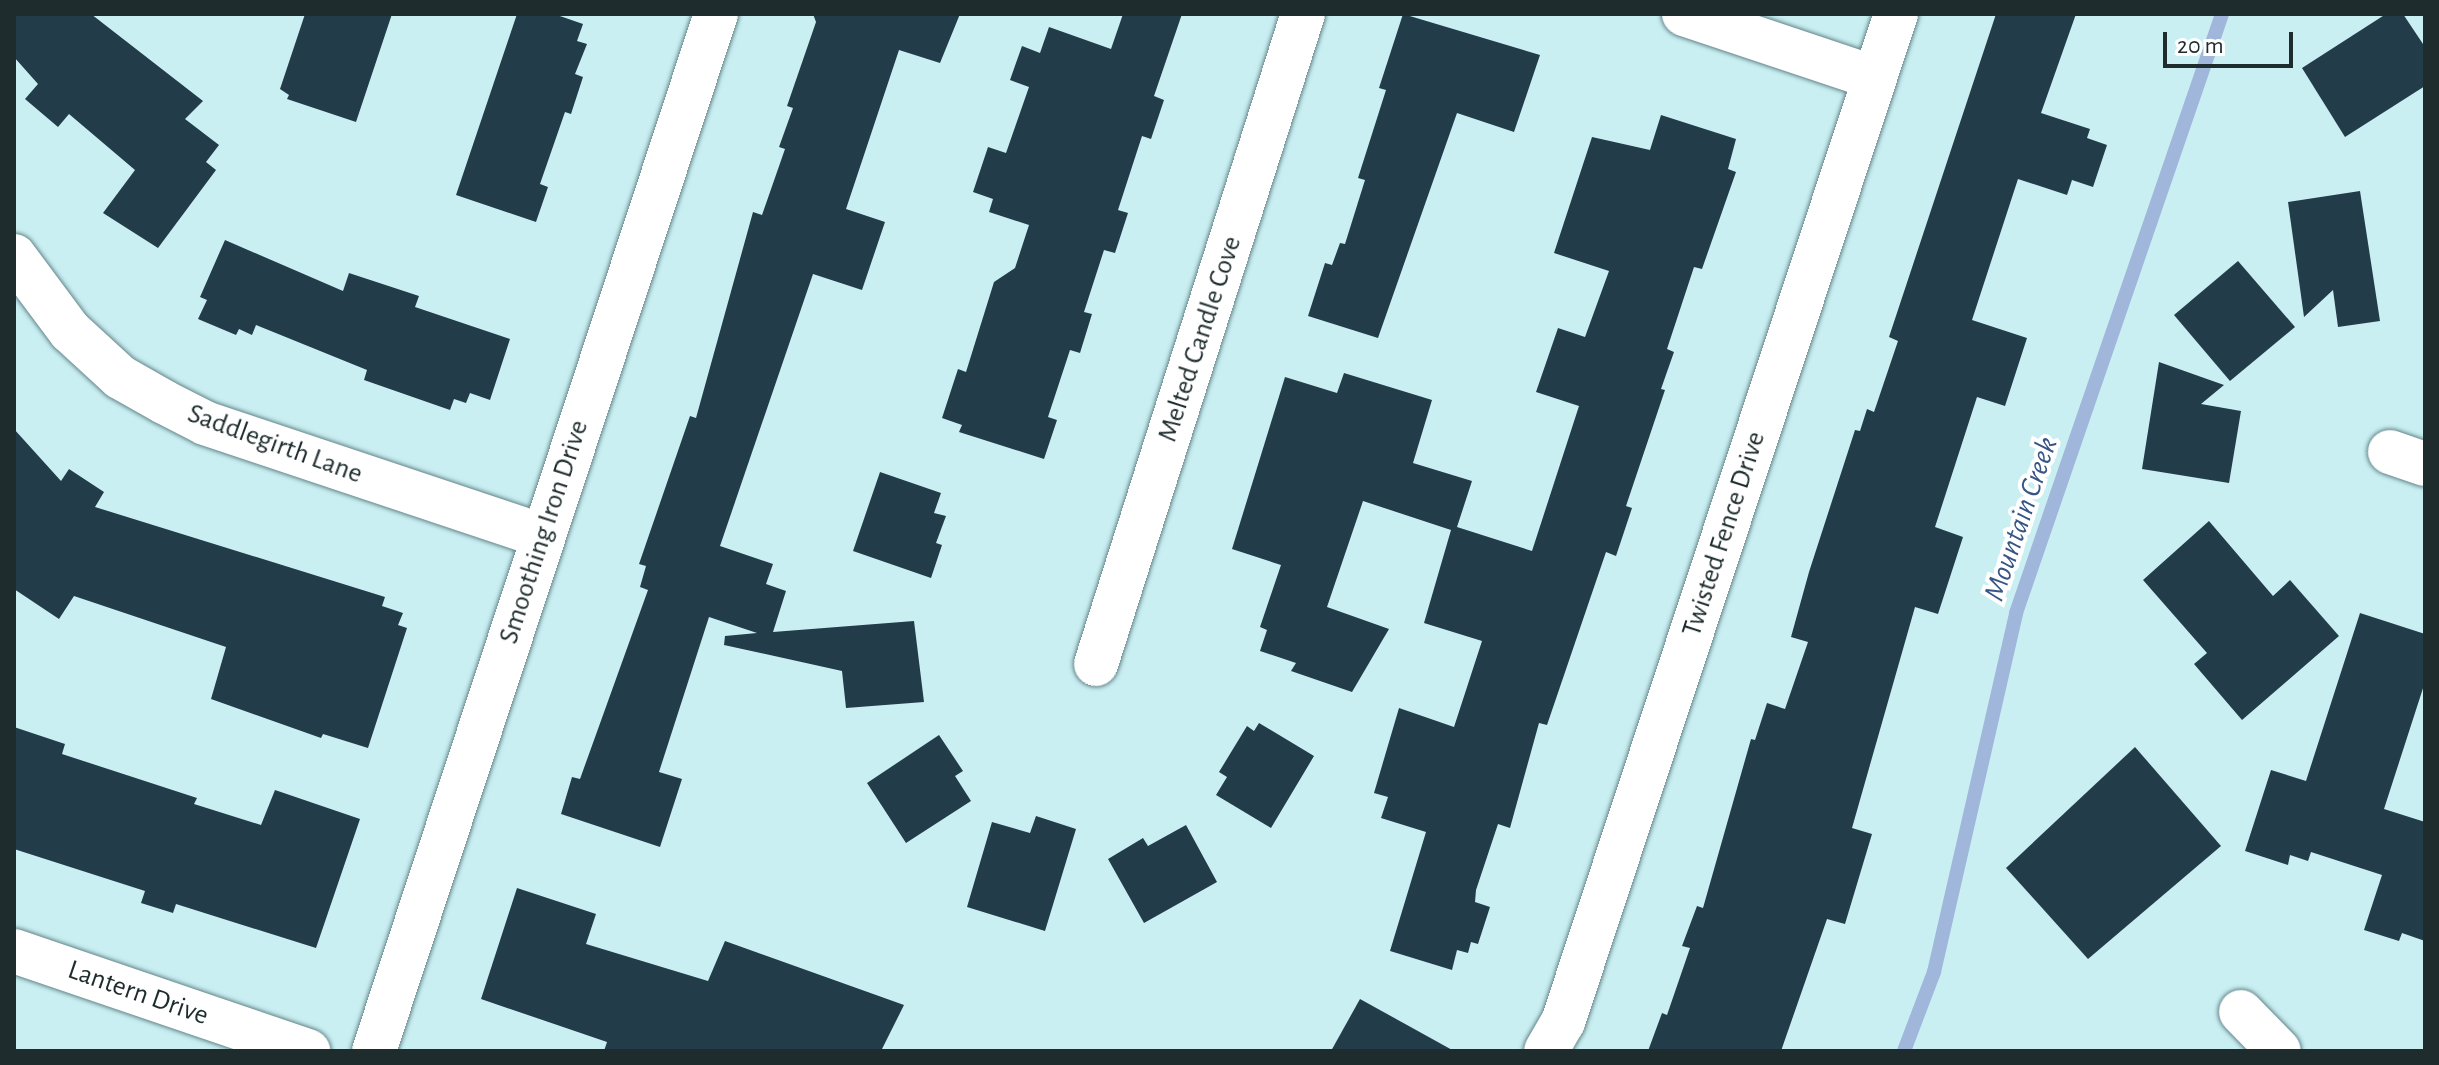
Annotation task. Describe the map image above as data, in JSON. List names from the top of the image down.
{
  "streets": {
    "street": [
      "Melted Candle Cove",
      "Saddlegirth Lane",
      "Smoothing Iron Drive",
      "Twisted Fence Drive",
      "Lantern Drive"
    ]
  },
  "crossings": [
    ["Saddlegirth Lane", "Smoothing Iron Drive"]
  ],
  "water": ["Mountain Creek"],
  "scale_bar": "20 m"
}
